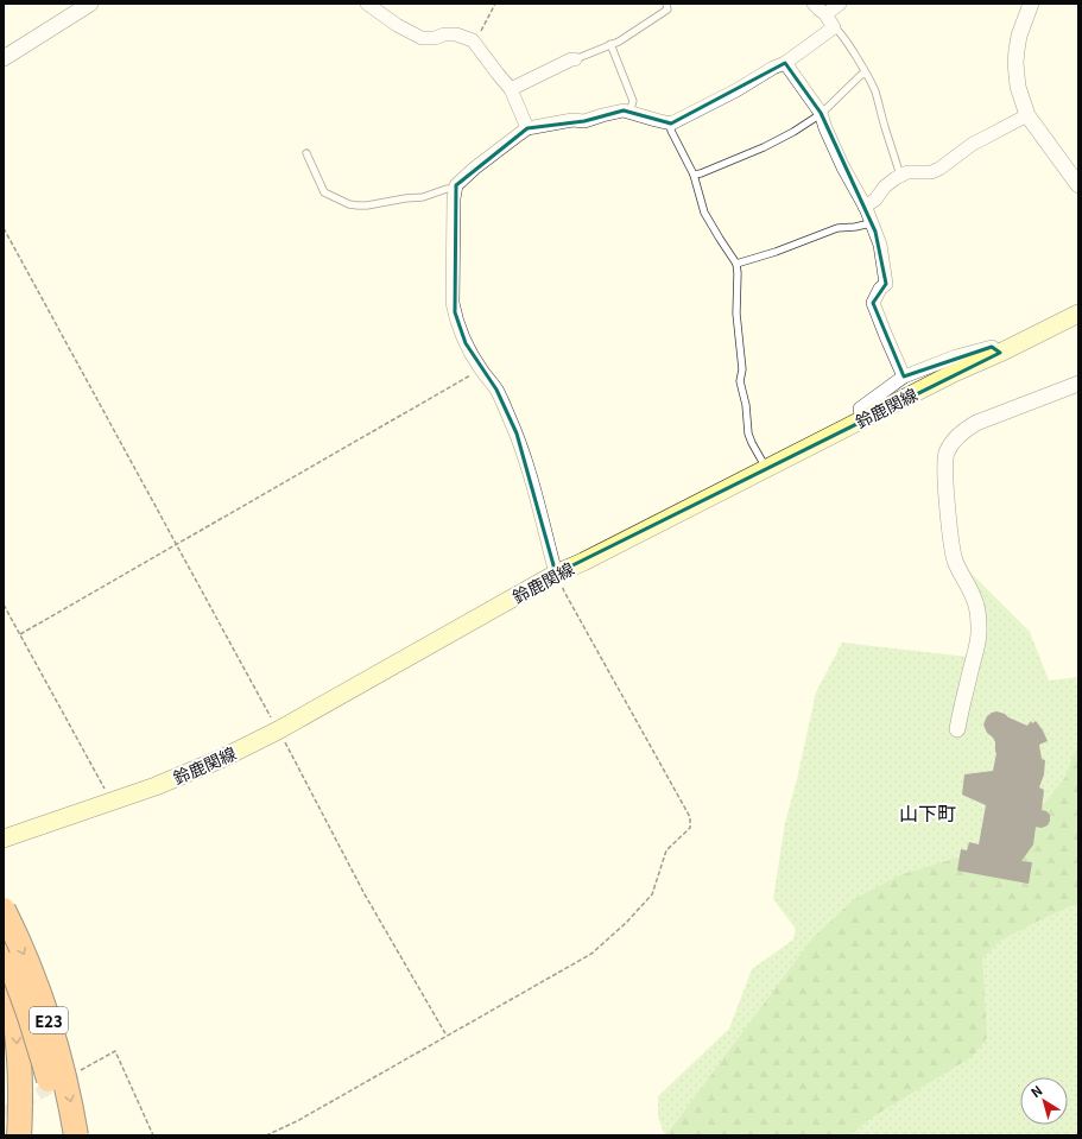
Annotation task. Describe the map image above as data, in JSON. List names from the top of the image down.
{
  "streets": {
    "highway": ["E23"],
    "main road": ["鈴鹿関線"]
  },
  "districts": ["山下町"],
  "north": "top left"
}
